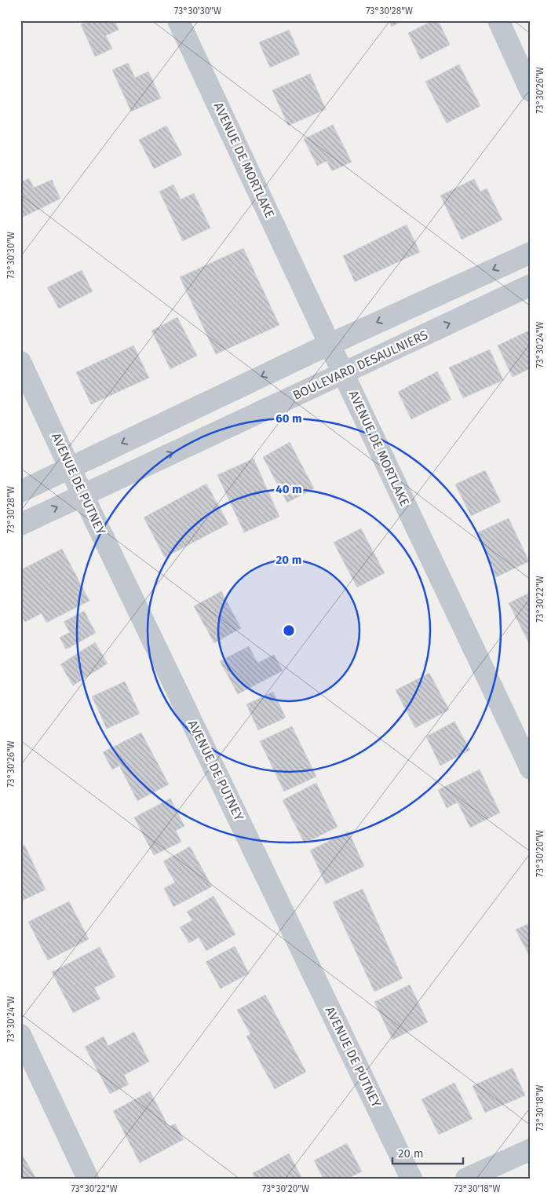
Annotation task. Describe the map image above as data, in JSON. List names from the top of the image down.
{
  "streets": {
    "street": ["AVENUE DE MORTLAKE", "BOULEVARD DESAULNIERS", "AVENUE DE PUTNEY"]
  },
  "crossings": [
    ["AVENUE DE MORTLAKE", "BOULEVARD DESAULNIERS"],
    ["BOULEVARD DESAULNIERS", "AVENUE DE PUTNEY"]
  ],
  "scale_bar": "20 m",
  "coordinates": [
    "73°30'30\"W",
    "73°30'28\"W",
    "73°30'26\"W",
    "73°30'24\"W",
    "73°30'22\"W",
    "73°30'20\"W",
    "73°30'18\"W"
  ],
  "rings": ["60 m", "40 m", "20 m"]
}
